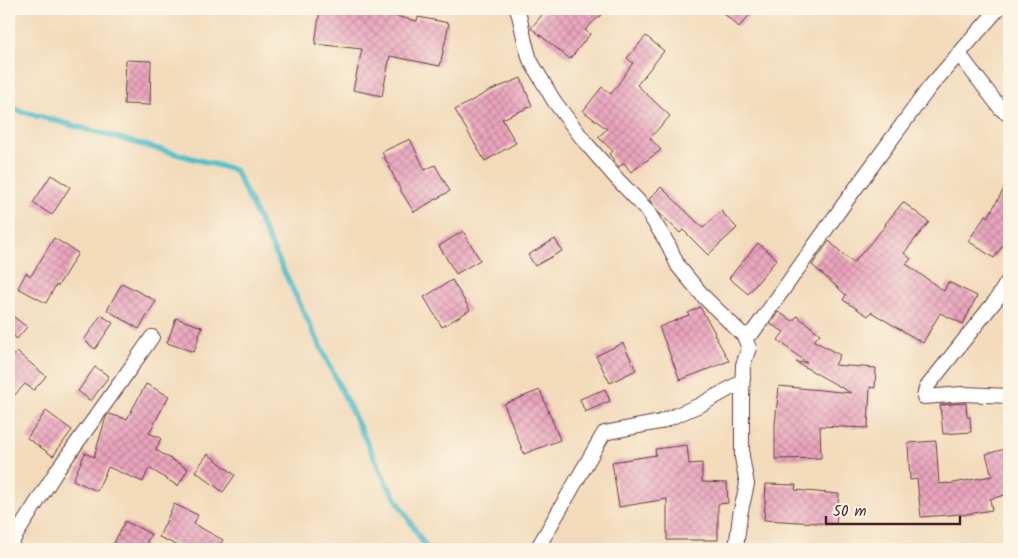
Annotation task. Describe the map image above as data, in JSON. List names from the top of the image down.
{
  "scale_bar": "50 m"
}
